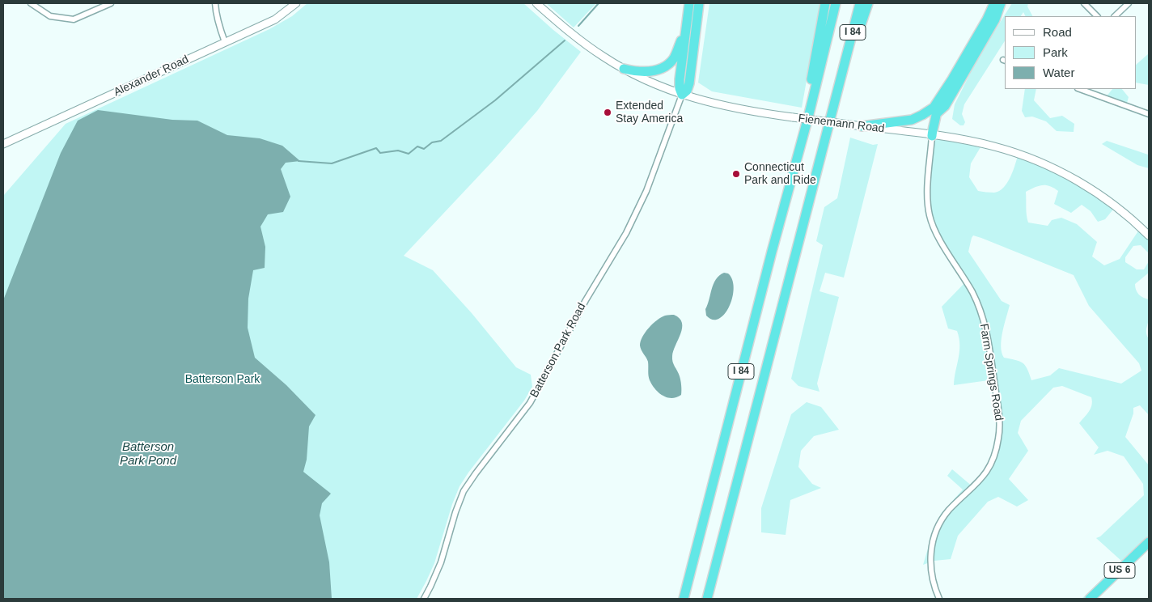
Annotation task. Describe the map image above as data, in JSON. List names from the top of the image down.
{
  "streets": {
    "highway": ["I 84", "US 6"],
    "main road": ["Alexander Road", "Fienemann Road"],
    "street": ["Batterson Park Road", "Farm Springs Road"]
  },
  "crossings": [
    ["Fienemann Road", "Batterson Park Road"],
    ["Fienemann Road", "Farm Springs Road"]
  ],
  "water": ["Batterson Park Pond"],
  "parks": ["Batterson Park"],
  "places": ["Extended Stay America", "Connecticut Park and Ride"],
  "legend": ["Road", "Park", "Water"]
}
